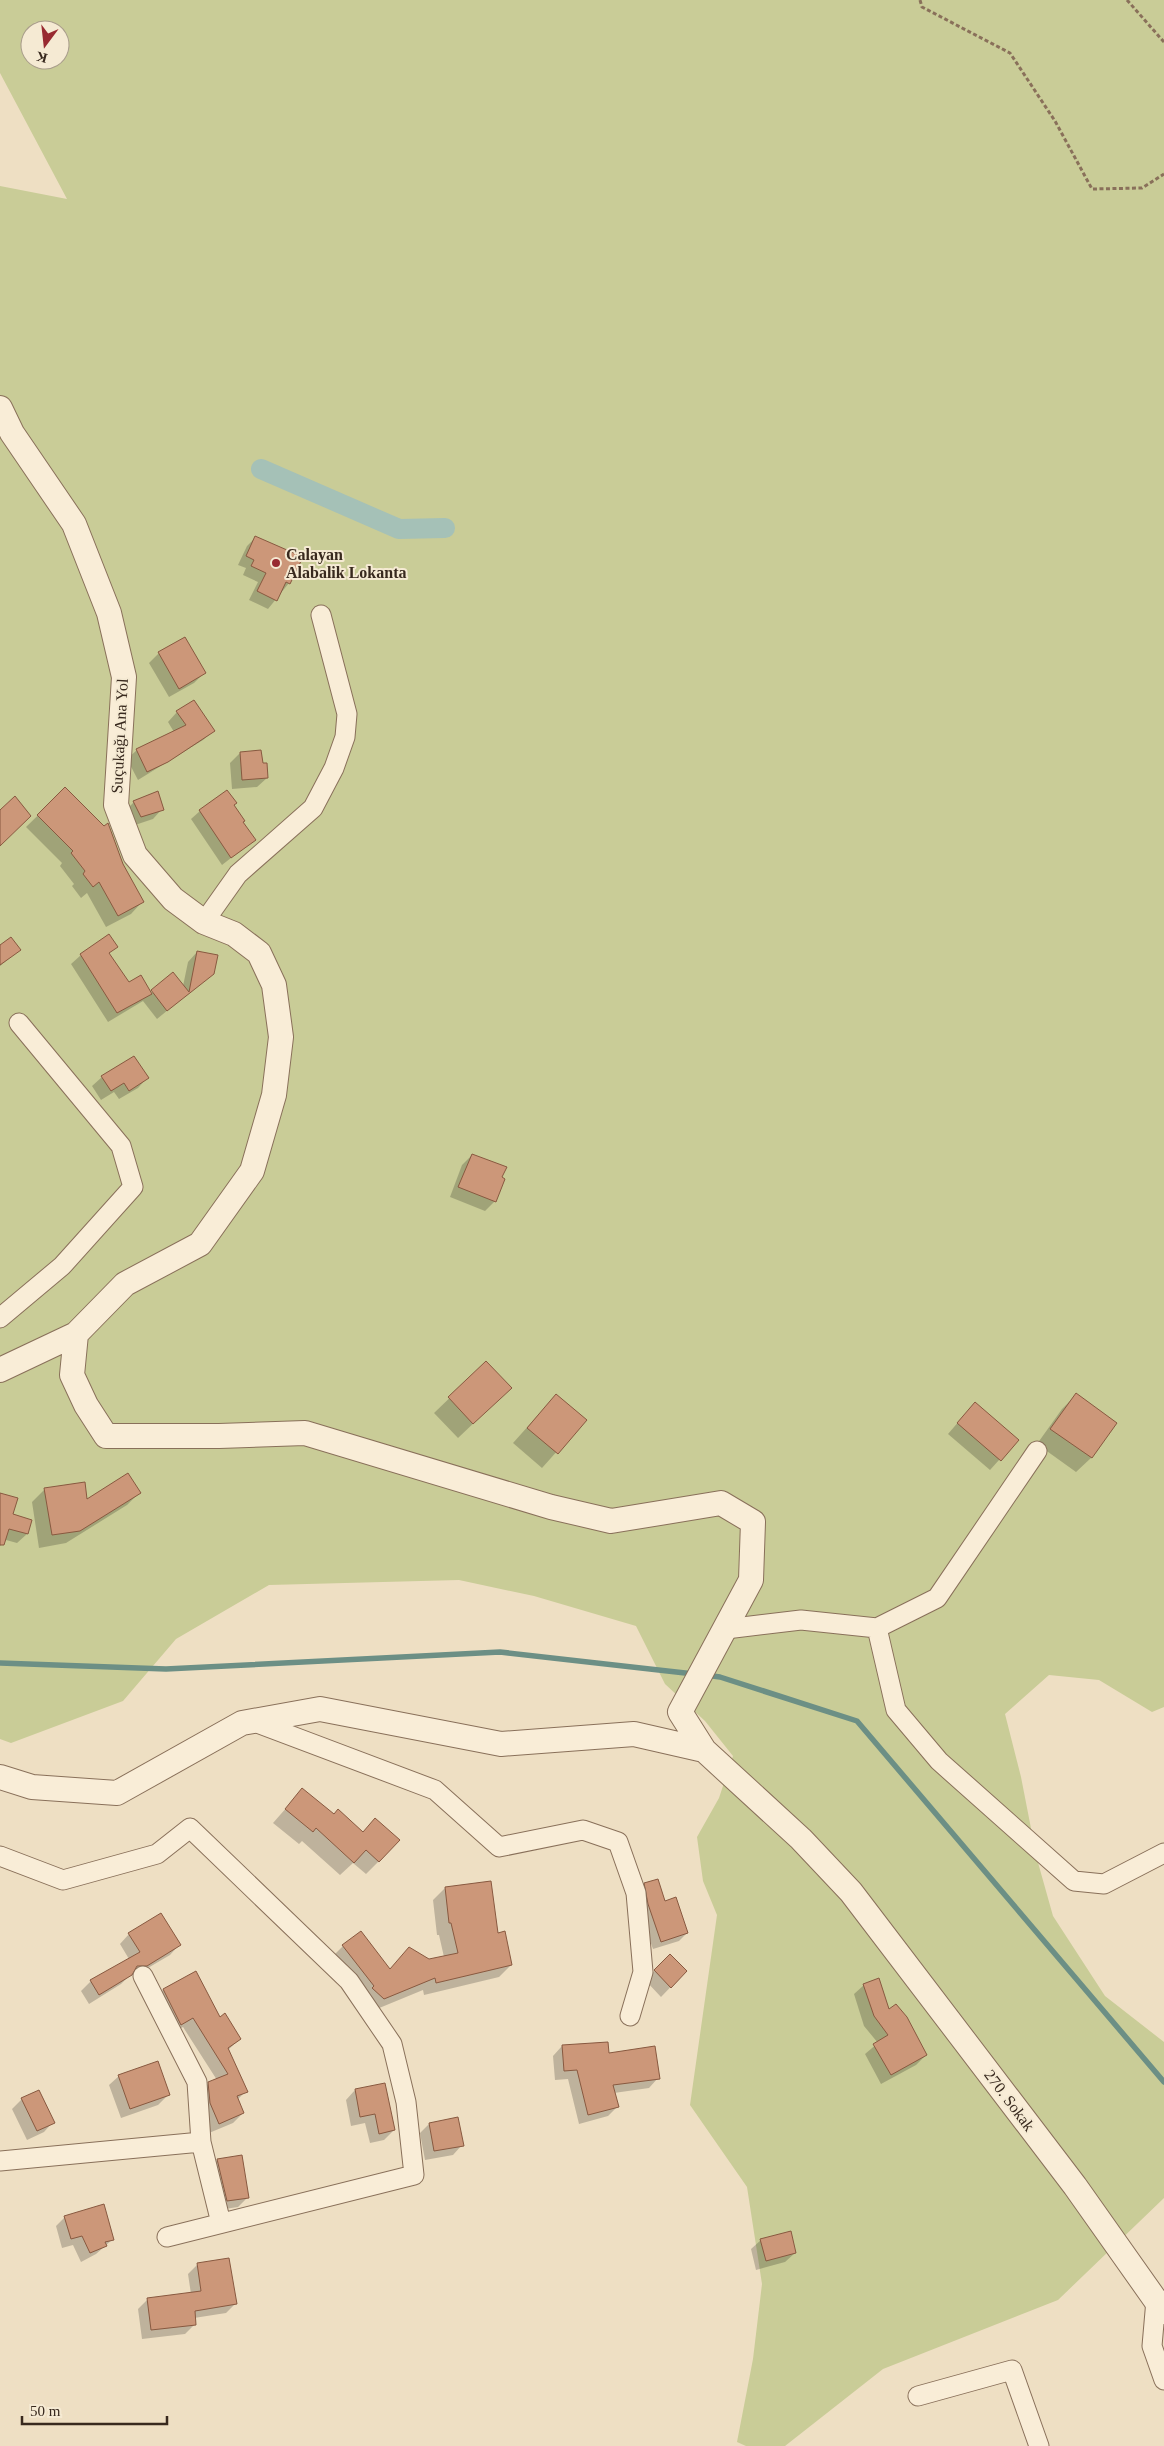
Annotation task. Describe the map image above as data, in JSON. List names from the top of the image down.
{
  "streets": {
    "street": ["Suçukağı Ana Yol", "270. Sokak"]
  },
  "places": ["Calayan Alabalik Lokanta"],
  "scale_bar": "50 m",
  "north": "bottom"
}
